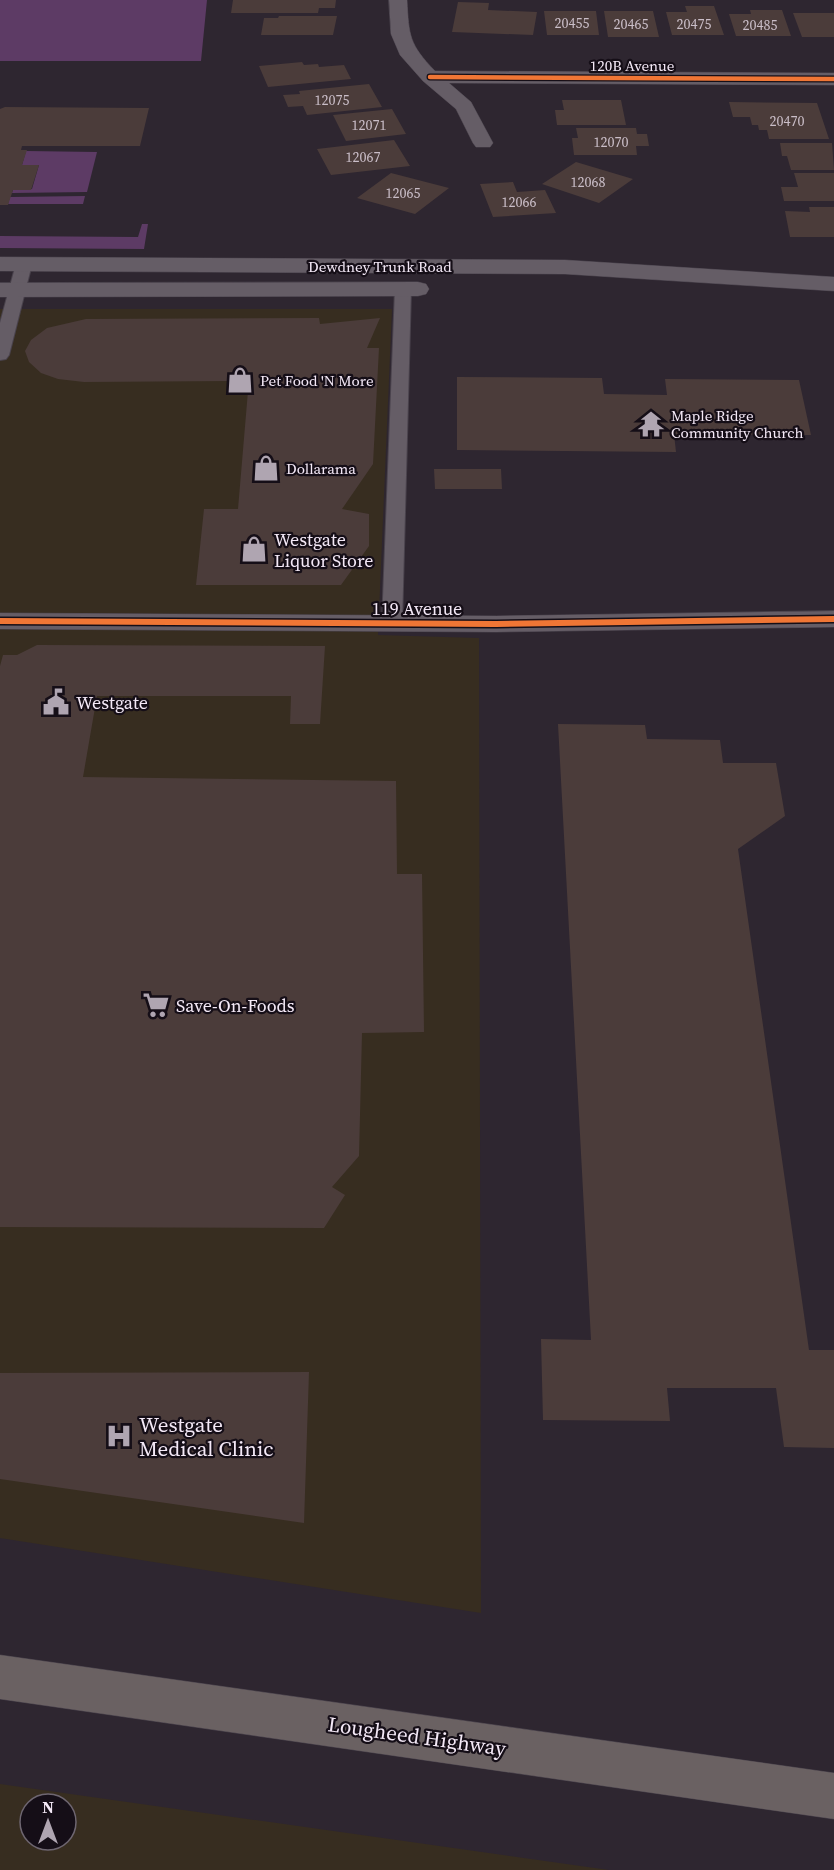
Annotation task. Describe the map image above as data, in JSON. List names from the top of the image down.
{
  "streets": {
    "highway": ["Lougheed Highway"],
    "street": ["120B Avenue", "Dewdney Trunk Road", "119 Avenue"]
  },
  "places": {
    "shop": ["Pet Food 'N More", "Dollarama", "Westgate Liquor Store"],
    "temple": ["Maple Ridge Community Church"],
    "public building": ["Westgate"],
    "supermarket": ["Save-On-Foods"],
    "hospital": ["Westgate Medical Clinic"]
  },
  "house_numbers": [
    "20455",
    "20465",
    "20475",
    "20485",
    "12075",
    "20470",
    "12071",
    "12070",
    "12067",
    "12068",
    "12065",
    "12066"
  ],
  "north": "top"
}
